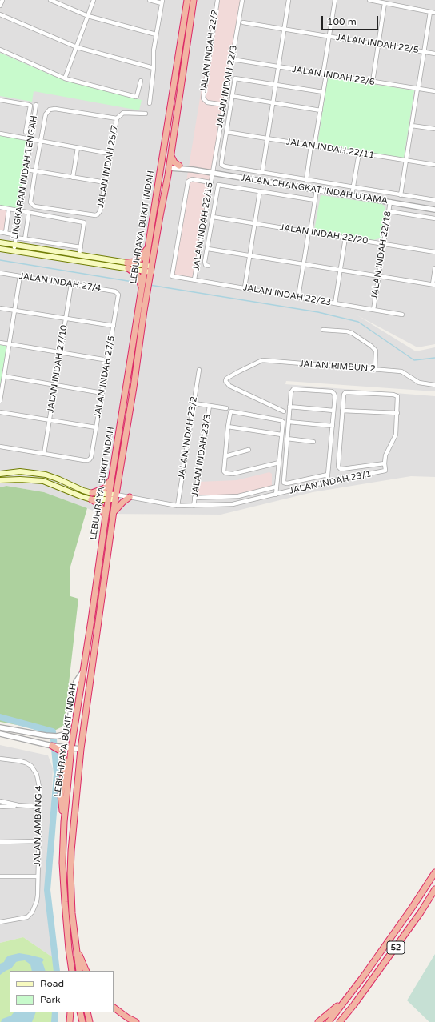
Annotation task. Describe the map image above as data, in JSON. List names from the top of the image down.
{
  "streets": {
    "highway": ["LEBUHRAYA BUKIT INDAH", "52"],
    "street": [
      "JALAN INDAH 22/5",
      "JALAN INDAH 22/2",
      "JALAN INDAH 22/6",
      "JALAN INDAH 22/3",
      "JALAN INDAH 22/11",
      "JALAN INDAH 25/7",
      "LINGKARAN INDAH TENGAH",
      "JALAN CHANGKAT INDAH UTAMA",
      "JALAN INDAH 22/15",
      "JALAN INDAH 22/20",
      "JALAN INDAH 22/18",
      "JALAN INDAH 27/4",
      "JALAN INDAH 22/23",
      "JALAN RIMBUN 2",
      "JALAN INDAH 27/10",
      "JALAN INDAH 27/5",
      "JALAN INDAH 23/2",
      "JALAN INDAH 23/3",
      "JALAN INDAH 23/1",
      "JALAN AMBANG 4"
    ]
  },
  "crossings": [
    ["JALAN INDAH 22/2", "JALAN INDAH 22/3"],
    ["JALAN INDAH 22/6", "JALAN INDAH 22/3"],
    ["JALAN INDAH 22/3", "JALAN CHANGKAT INDAH UTAMA"],
    ["JALAN INDAH 22/3", "JALAN INDAH 22/15"],
    ["JALAN CHANGKAT INDAH UTAMA", "JALAN INDAH 22/15"],
    ["JALAN CHANGKAT INDAH UTAMA", "LEBUHRAYA BUKIT INDAH"],
    ["JALAN CHANGKAT INDAH UTAMA", "JALAN INDAH 22/18"],
    ["JALAN INDAH 22/15", "JALAN INDAH 22/23"],
    ["LEBUHRAYA BUKIT INDAH", "JALAN INDAH 23/1"],
    ["JALAN INDAH 22/20", "JALAN INDAH 22/18"],
    ["JALAN INDAH 22/18", "JALAN INDAH 22/23"],
    ["JALAN INDAH 27/4", "JALAN INDAH 27/10"],
    ["JALAN INDAH 27/4", "JALAN INDAH 27/5"],
    ["JALAN INDAH 27/10", "JALAN INDAH 27/5"],
    ["JALAN INDAH 23/2", "JALAN INDAH 23/1"],
    ["JALAN INDAH 23/3", "JALAN INDAH 23/1"]
  ],
  "legend": ["Road", "Park"],
  "scale_bar": "100 m"
}
